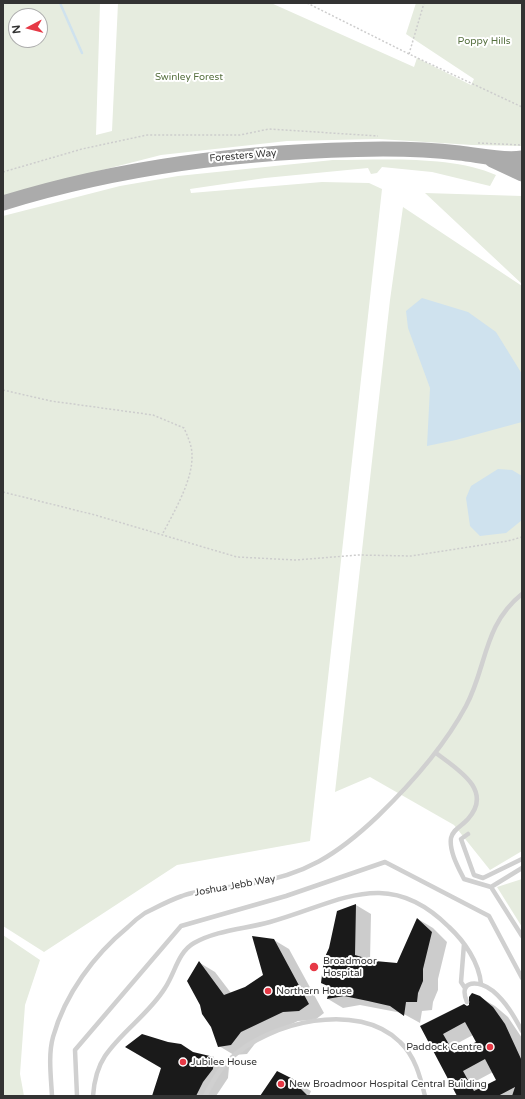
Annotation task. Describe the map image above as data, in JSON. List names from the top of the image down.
{
  "streets": {
    "main road": ["Foresters Way"],
    "lane": ["Joshua Jebb Way"]
  },
  "parks": ["Poppy Hills", "Swinley Forest"],
  "places": [
    "Broadmoor Hospital",
    "Northern House",
    "Paddock Centre",
    "Jubilee House",
    "New Broadmoor Hospital Central Building"
  ],
  "north": "left"
}
